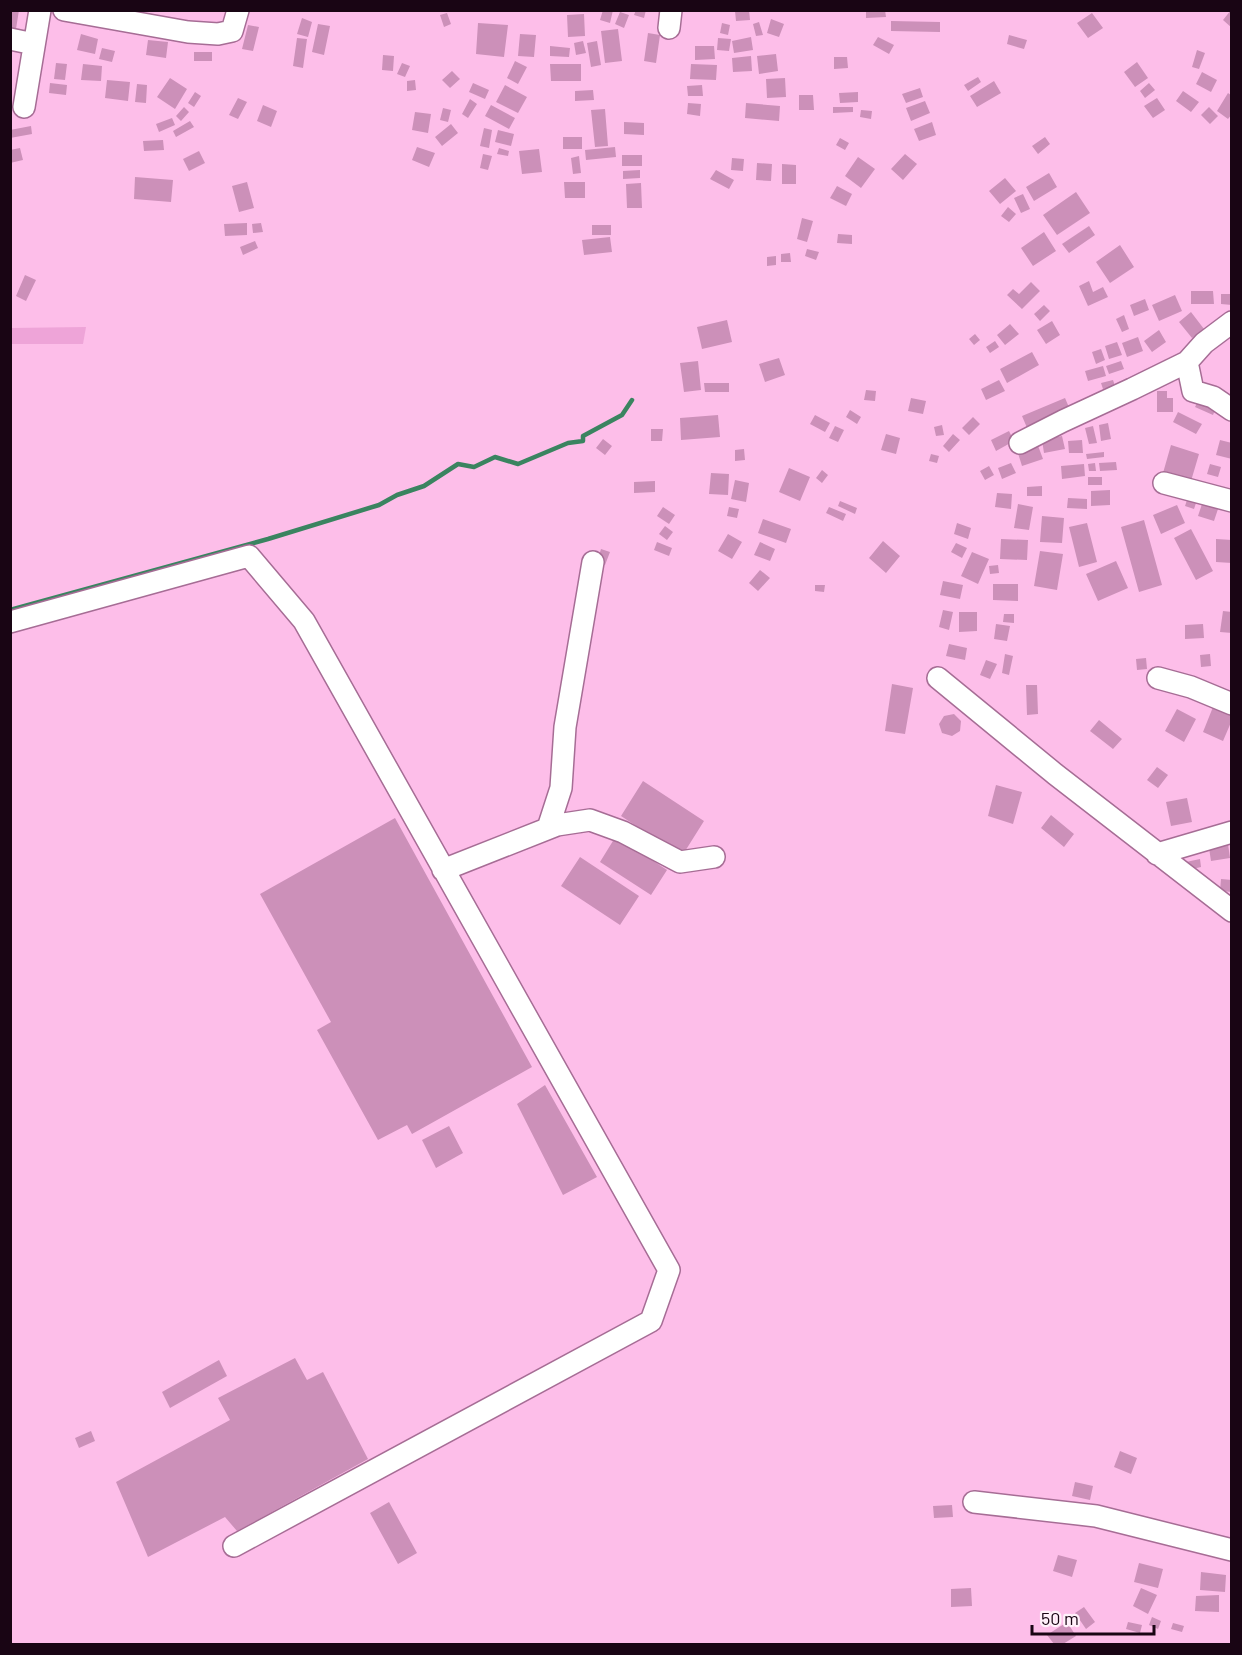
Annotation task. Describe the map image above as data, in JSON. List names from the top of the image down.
{
  "scale_bar": "50 m"
}
